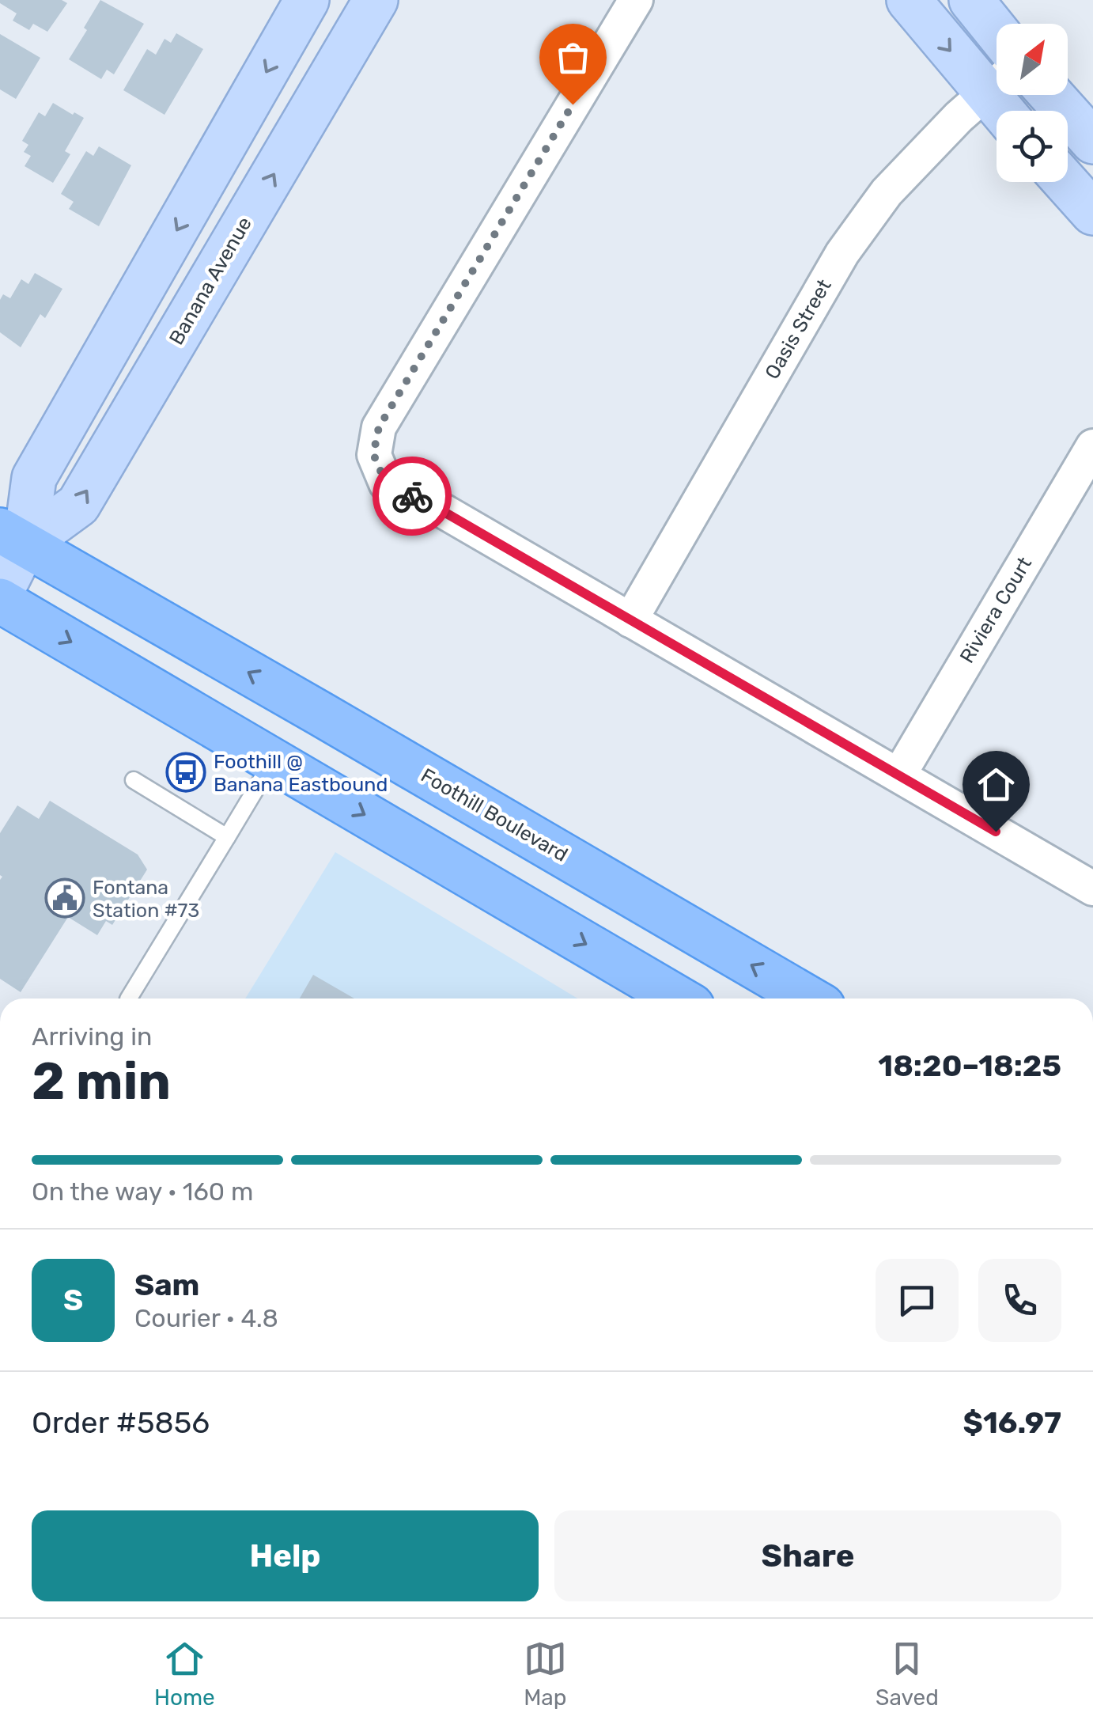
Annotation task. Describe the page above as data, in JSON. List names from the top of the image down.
{
  "streets": {
    "main road": ["Foothill Boulevard"],
    "street": ["Banana Avenue", "Oasis Street", "Riviera Court"]
  },
  "crossings": [
    ["Banana Avenue", "Foothill Boulevard"]
  ],
  "places": {
    "bus stop": ["Foothill @ Banana Eastbound"],
    "public building": ["Fontana Station #73"]
  },
  "north": "top right",
  "page": {
    "heading": ["2 min", "Arriving in", "18:20–18:25"],
    "panel": [
      "Sam",
      "Courier · 4.8",
      "Order #5856",
      "$16.97"
    ],
    "bar": "On the way · 160 m",
    "round": "S",
    "buttons": ["Help", "Share"],
    "tabs": ["Home", "Map", "Saved"]
  }
}
